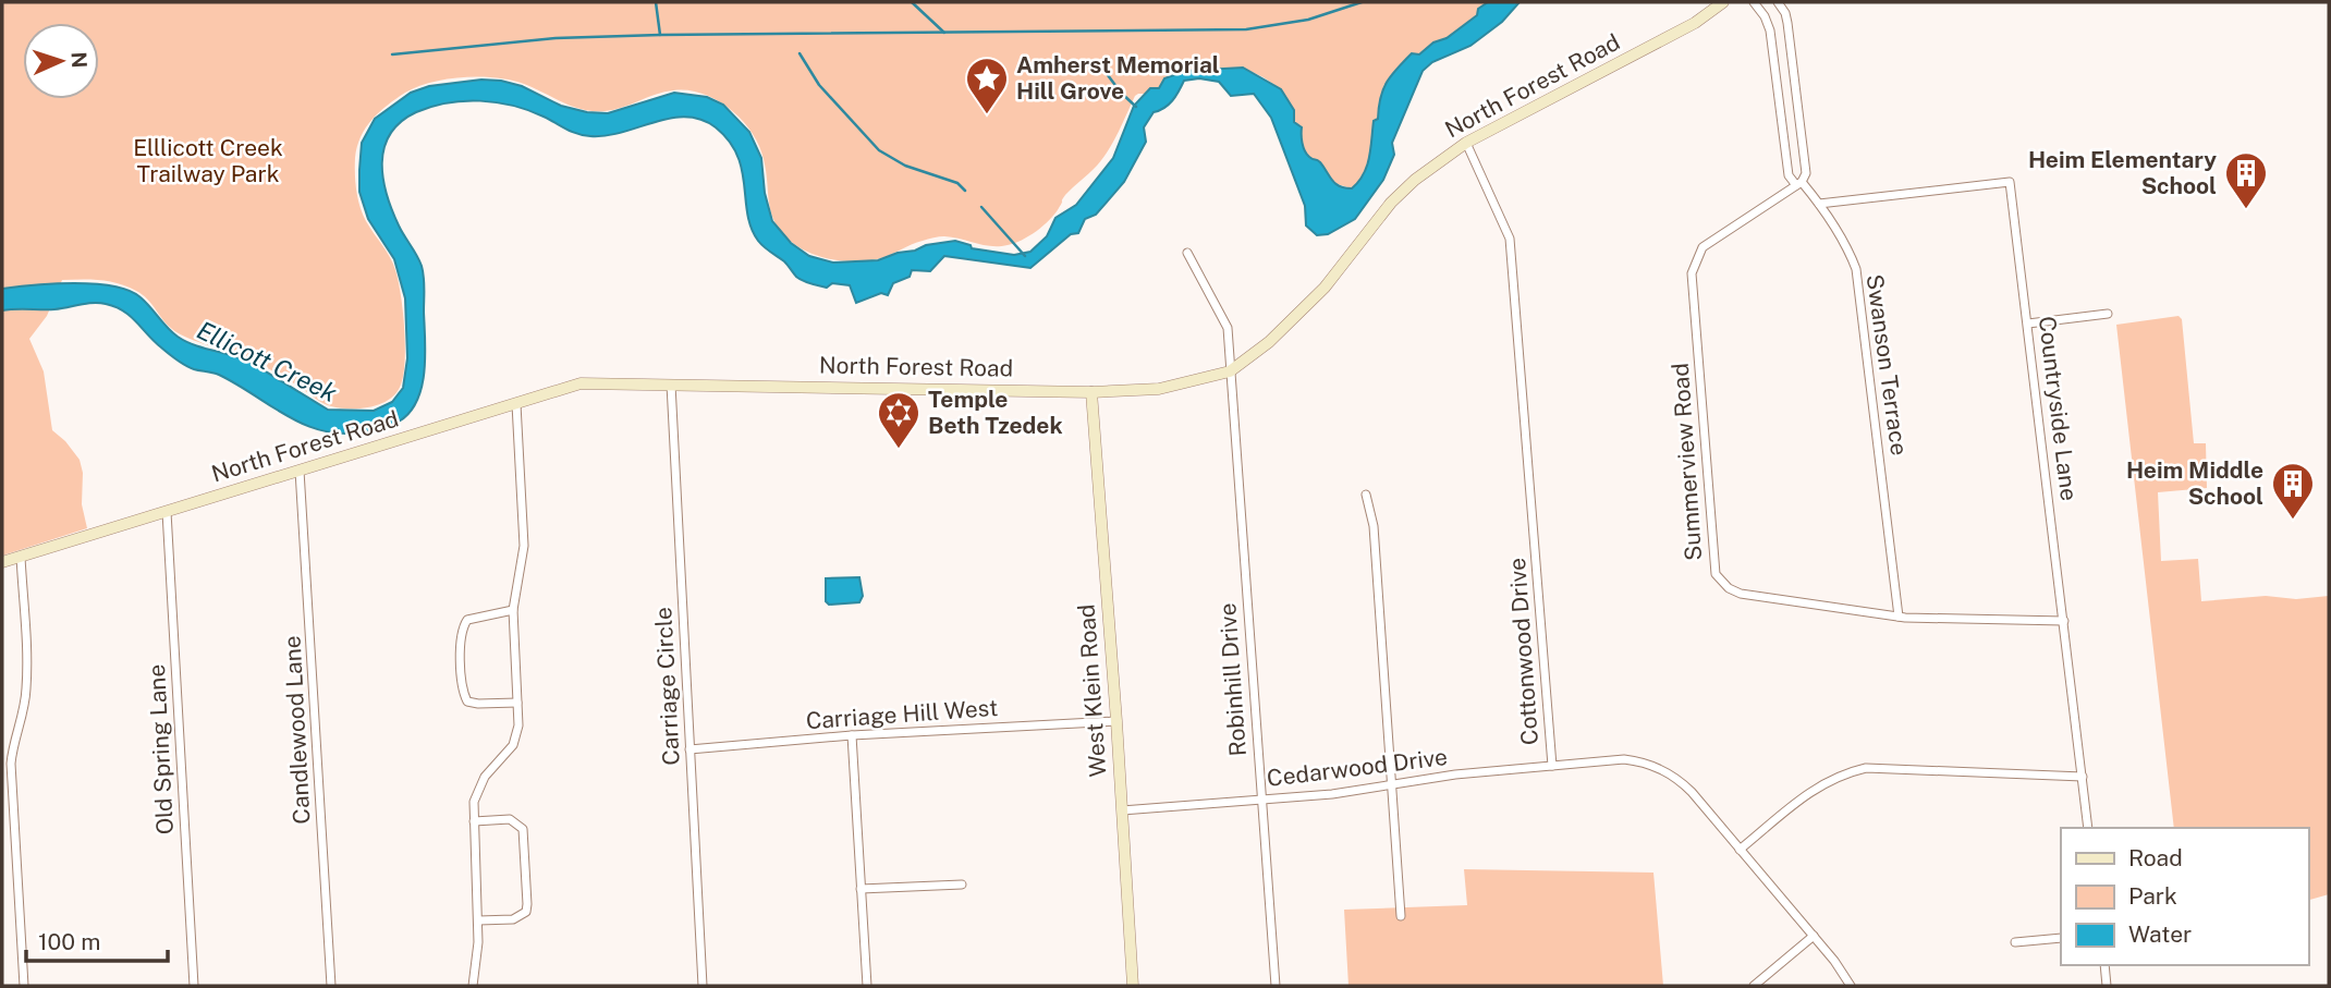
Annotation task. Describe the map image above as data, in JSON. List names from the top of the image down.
{
  "streets": {
    "street": [
      "North Forest Road",
      "Swanson Terrace",
      "Countryside Lane",
      "Summerview Road",
      "Cottonwood Drive",
      "Robinhill Drive",
      "Carriage Circle",
      "West Klein Road",
      "Carriage Hill West",
      "Candlewood Lane",
      "Old Spring Lane",
      "Cedarwood Drive"
    ]
  },
  "crossings": [
    ["North Forest Road", "Cottonwood Drive"],
    ["North Forest Road", "Robinhill Drive"],
    ["North Forest Road", "Carriage Circle"],
    ["North Forest Road", "West Klein Road"],
    ["North Forest Road", "Candlewood Lane"],
    ["North Forest Road", "Old Spring Lane"],
    ["Swanson Terrace", "Countryside Lane"],
    ["Swanson Terrace", "Summerview Road"],
    ["Countryside Lane", "Summerview Road"],
    ["Cottonwood Drive", "Cedarwood Drive"],
    ["Robinhill Drive", "Cedarwood Drive"],
    ["Carriage Circle", "Carriage Hill West"],
    ["West Klein Road", "Carriage Hill West"],
    ["West Klein Road", "Cedarwood Drive"]
  ],
  "water": ["Ellicott Creek"],
  "parks": ["Elllicott Creek Trailway Park"],
  "places": {
    "place": ["Amherst Memorial Hill Grove"],
    "building": ["Heim Elementary School", "Heim Middle School"],
    "synagogue": ["Temple Beth Tzedek"]
  },
  "legend": ["Road", "Park", "Water"],
  "scale_bar": "100 m",
  "north": "right"
}
